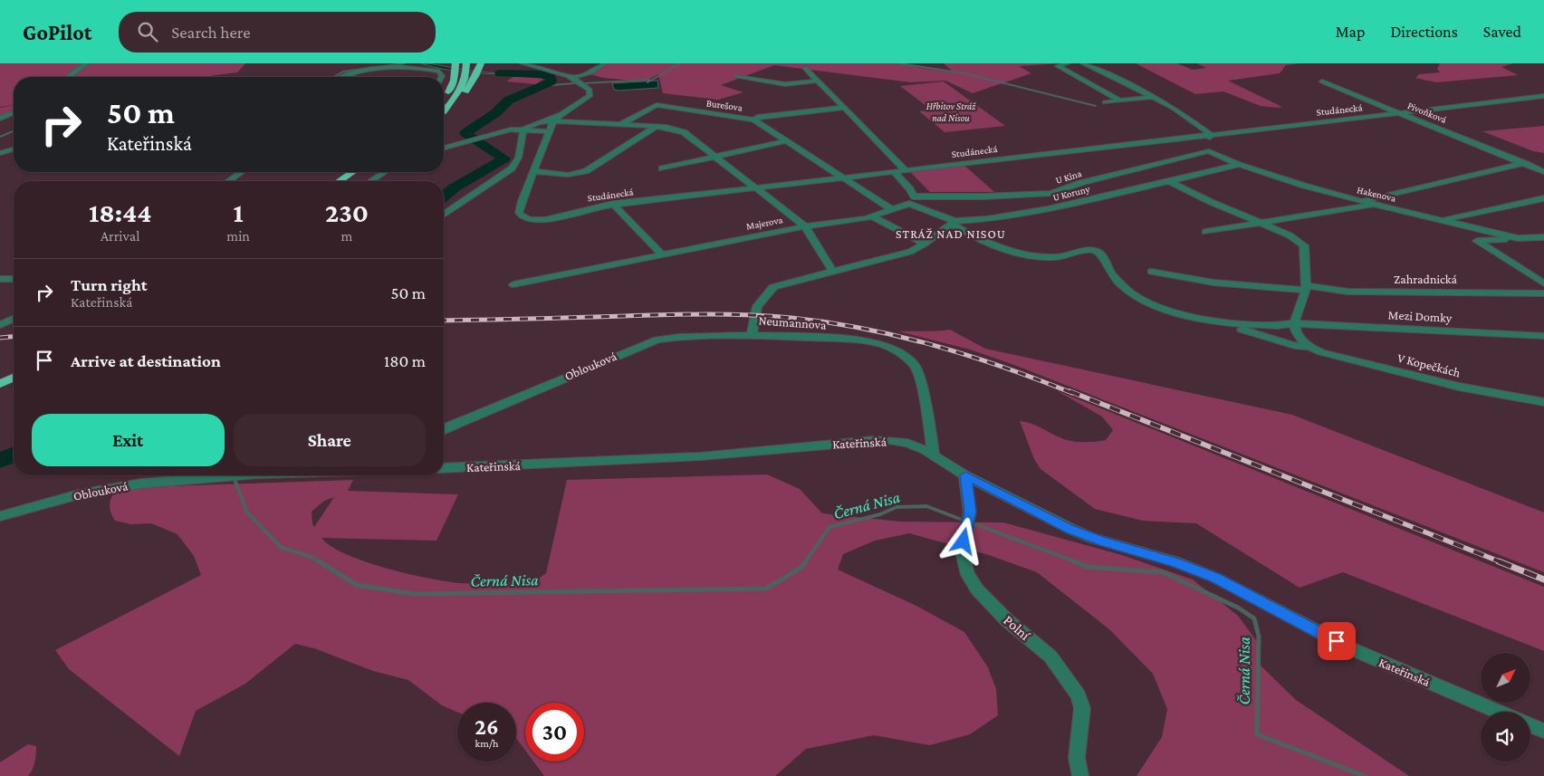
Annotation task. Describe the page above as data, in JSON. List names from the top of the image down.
{
  "streets": {
    "street": [
      "Burešova",
      "Studánecká",
      "Pivoňková",
      "U Kina",
      "U Koruny",
      "Hakenova",
      "Majerova",
      "Zahradnická",
      "Mezi Domky",
      "Neumannova",
      "V Kopečkách",
      "Oblouková",
      "Kateřinská",
      "Polní"
    ]
  },
  "crossings": [
    ["Burešova", "Studánecká"],
    ["Burešova", "Majerova"],
    ["Studánecká", "Pivoňková"],
    ["U Kina", "Hakenova"],
    ["U Koruny", "Hakenova"],
    ["U Koruny", "Majerova"],
    ["U Koruny", "Neumannova"],
    ["U Koruny", "V Kopečkách"],
    ["Mezi Domky", "V Kopečkách"],
    ["Neumannova", "V Kopečkách"],
    ["Neumannova", "Oblouková"],
    ["Neumannova", "Kateřinská"],
    ["Kateřinská", "Polní"]
  ],
  "districts": ["STRÁŽ NAD NISOU"],
  "water": ["Černá Nisa"],
  "parks": ["Hřbitov Stráž nad Nisou"],
  "north": "top right",
  "page": {
    "header": "GoPilot",
    "search": "Search here",
    "nav": ["Map", "Directions", "Saved"],
    "turn": ["50 m", "Kateřinská"],
    "eta": [
      "18:44",
      "Arrival",
      "1",
      "min",
      "230",
      "m"
    ],
    "list": [
      {
        "name": "Turn right",
        "note": "Kateřinská",
        "value": "50 m"
      },
      {
        "name": "Arrive at destination",
        "value": "180 m"
      }
    ],
    "buttons": ["Exit", "Share"],
    "speed": "26 km/h",
    "limit": "30"
  }
}
